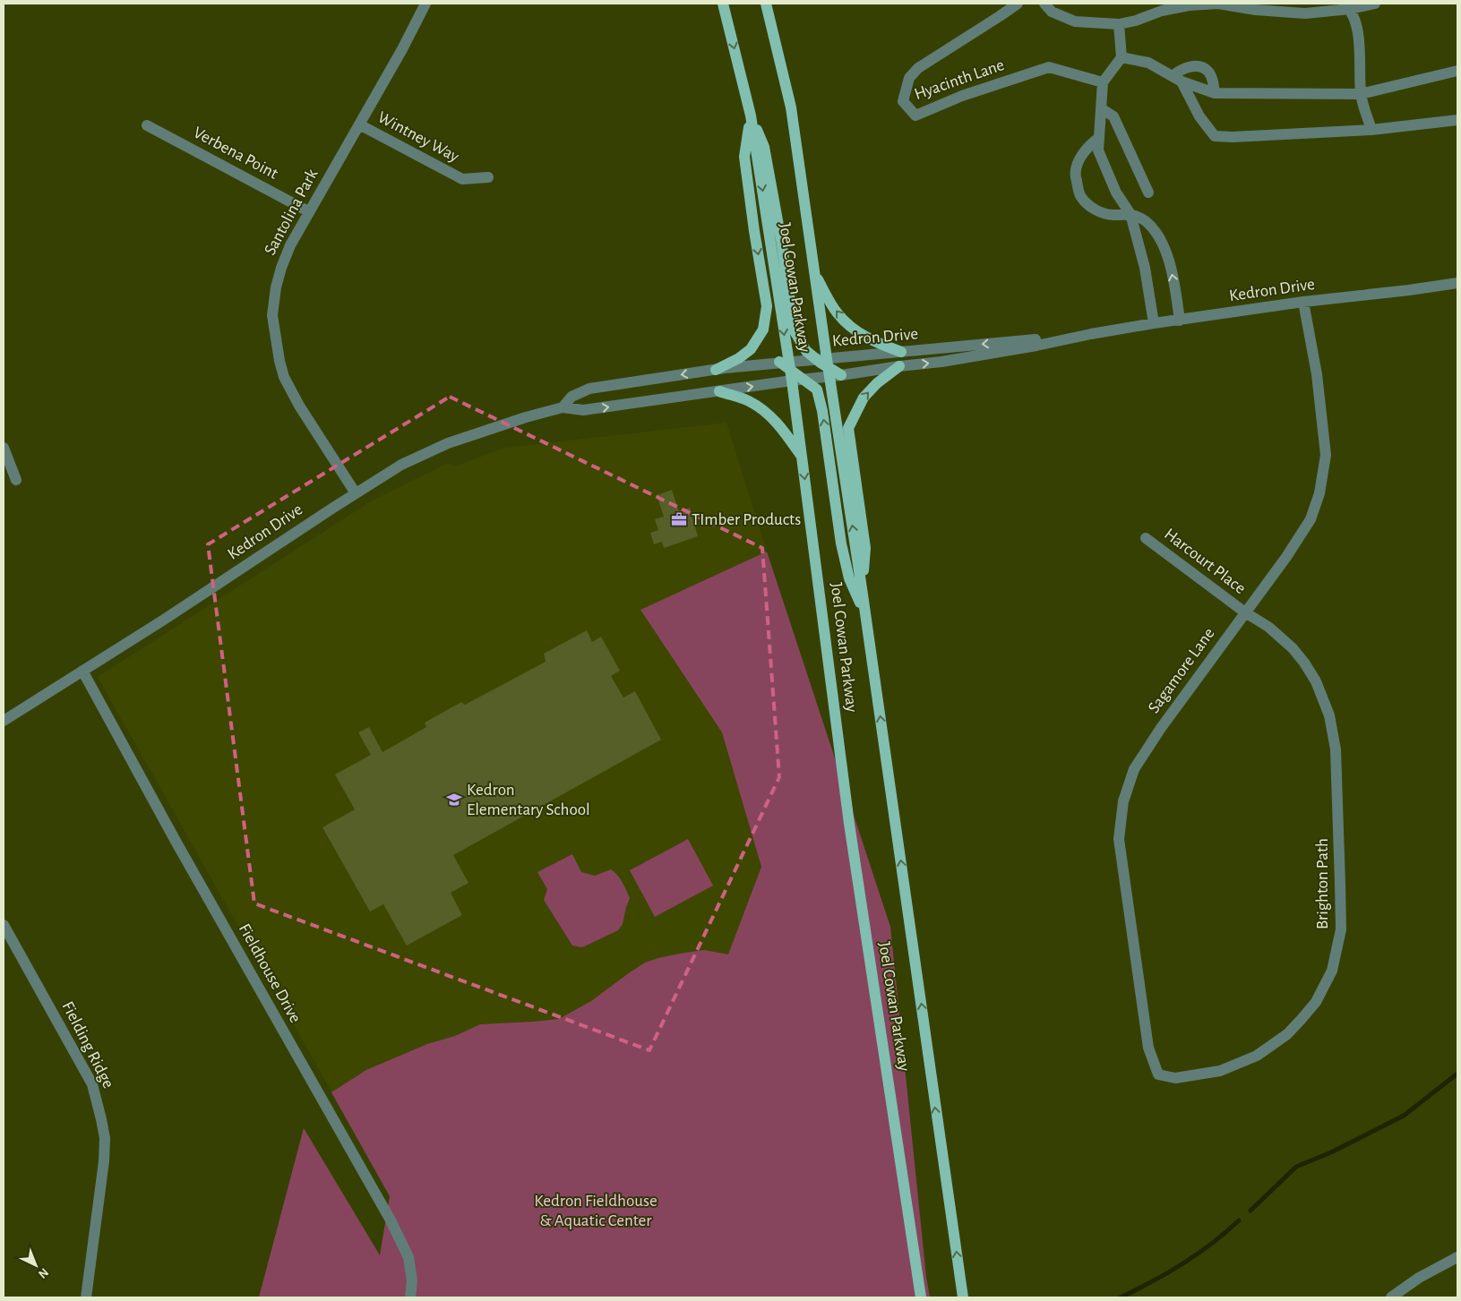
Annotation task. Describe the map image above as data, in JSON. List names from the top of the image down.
{
  "streets": {
    "main road": ["Joel Cowan Parkway"],
    "street": [
      "Hyacinth Lane",
      "Wintney Way",
      "Verbena Point",
      "Santolina Park",
      "Kedron Drive",
      "Harcourt Place",
      "Sagamore Lane",
      "Brighton Path",
      "Fieldhouse Drive",
      "Fielding Ridge"
    ]
  },
  "crossings": [
    ["Wintney Way", "Santolina Park"],
    ["Verbena Point", "Santolina Park"],
    ["Santolina Park", "Kedron Drive"],
    ["Joel Cowan Parkway", "Kedron Drive"],
    ["Kedron Drive", "Sagamore Lane"],
    ["Kedron Drive", "Fieldhouse Drive"],
    ["Harcourt Place", "Sagamore Lane"],
    ["Harcourt Place", "Brighton Path"],
    ["Sagamore Lane", "Brighton Path"]
  ],
  "parks": ["Kedron Fieldhouse & Aquatic Center"],
  "places": {
    "office": ["TImber Products"],
    "school or university": ["Kedron Elementary School"]
  },
  "north": "bottom right"
}
